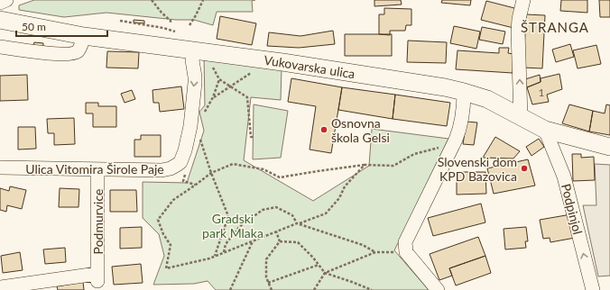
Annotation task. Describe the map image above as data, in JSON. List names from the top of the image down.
{
  "streets": {
    "main road": ["Vukovarska ulica"],
    "street": ["Ulica Vitomira Širole Paje", "Podpinjol", "Podmurvice"]
  },
  "crossings": [
    ["Vukovarska ulica", "Ulica Vitomira Širole Paje"],
    ["Vukovarska ulica", "Podpinjol"],
    ["Ulica Vitomira Širole Paje", "Podmurvice"]
  ],
  "one_way": ["Podpinjol"],
  "districts": ["ŠTRANGA"],
  "parks": ["Gradski park Mlaka"],
  "places": ["Osnovna škola Gelsi", "Slovenski dom KPD Bazovica"],
  "house_numbers": ["1"],
  "scale_bar": "50 m"
}
